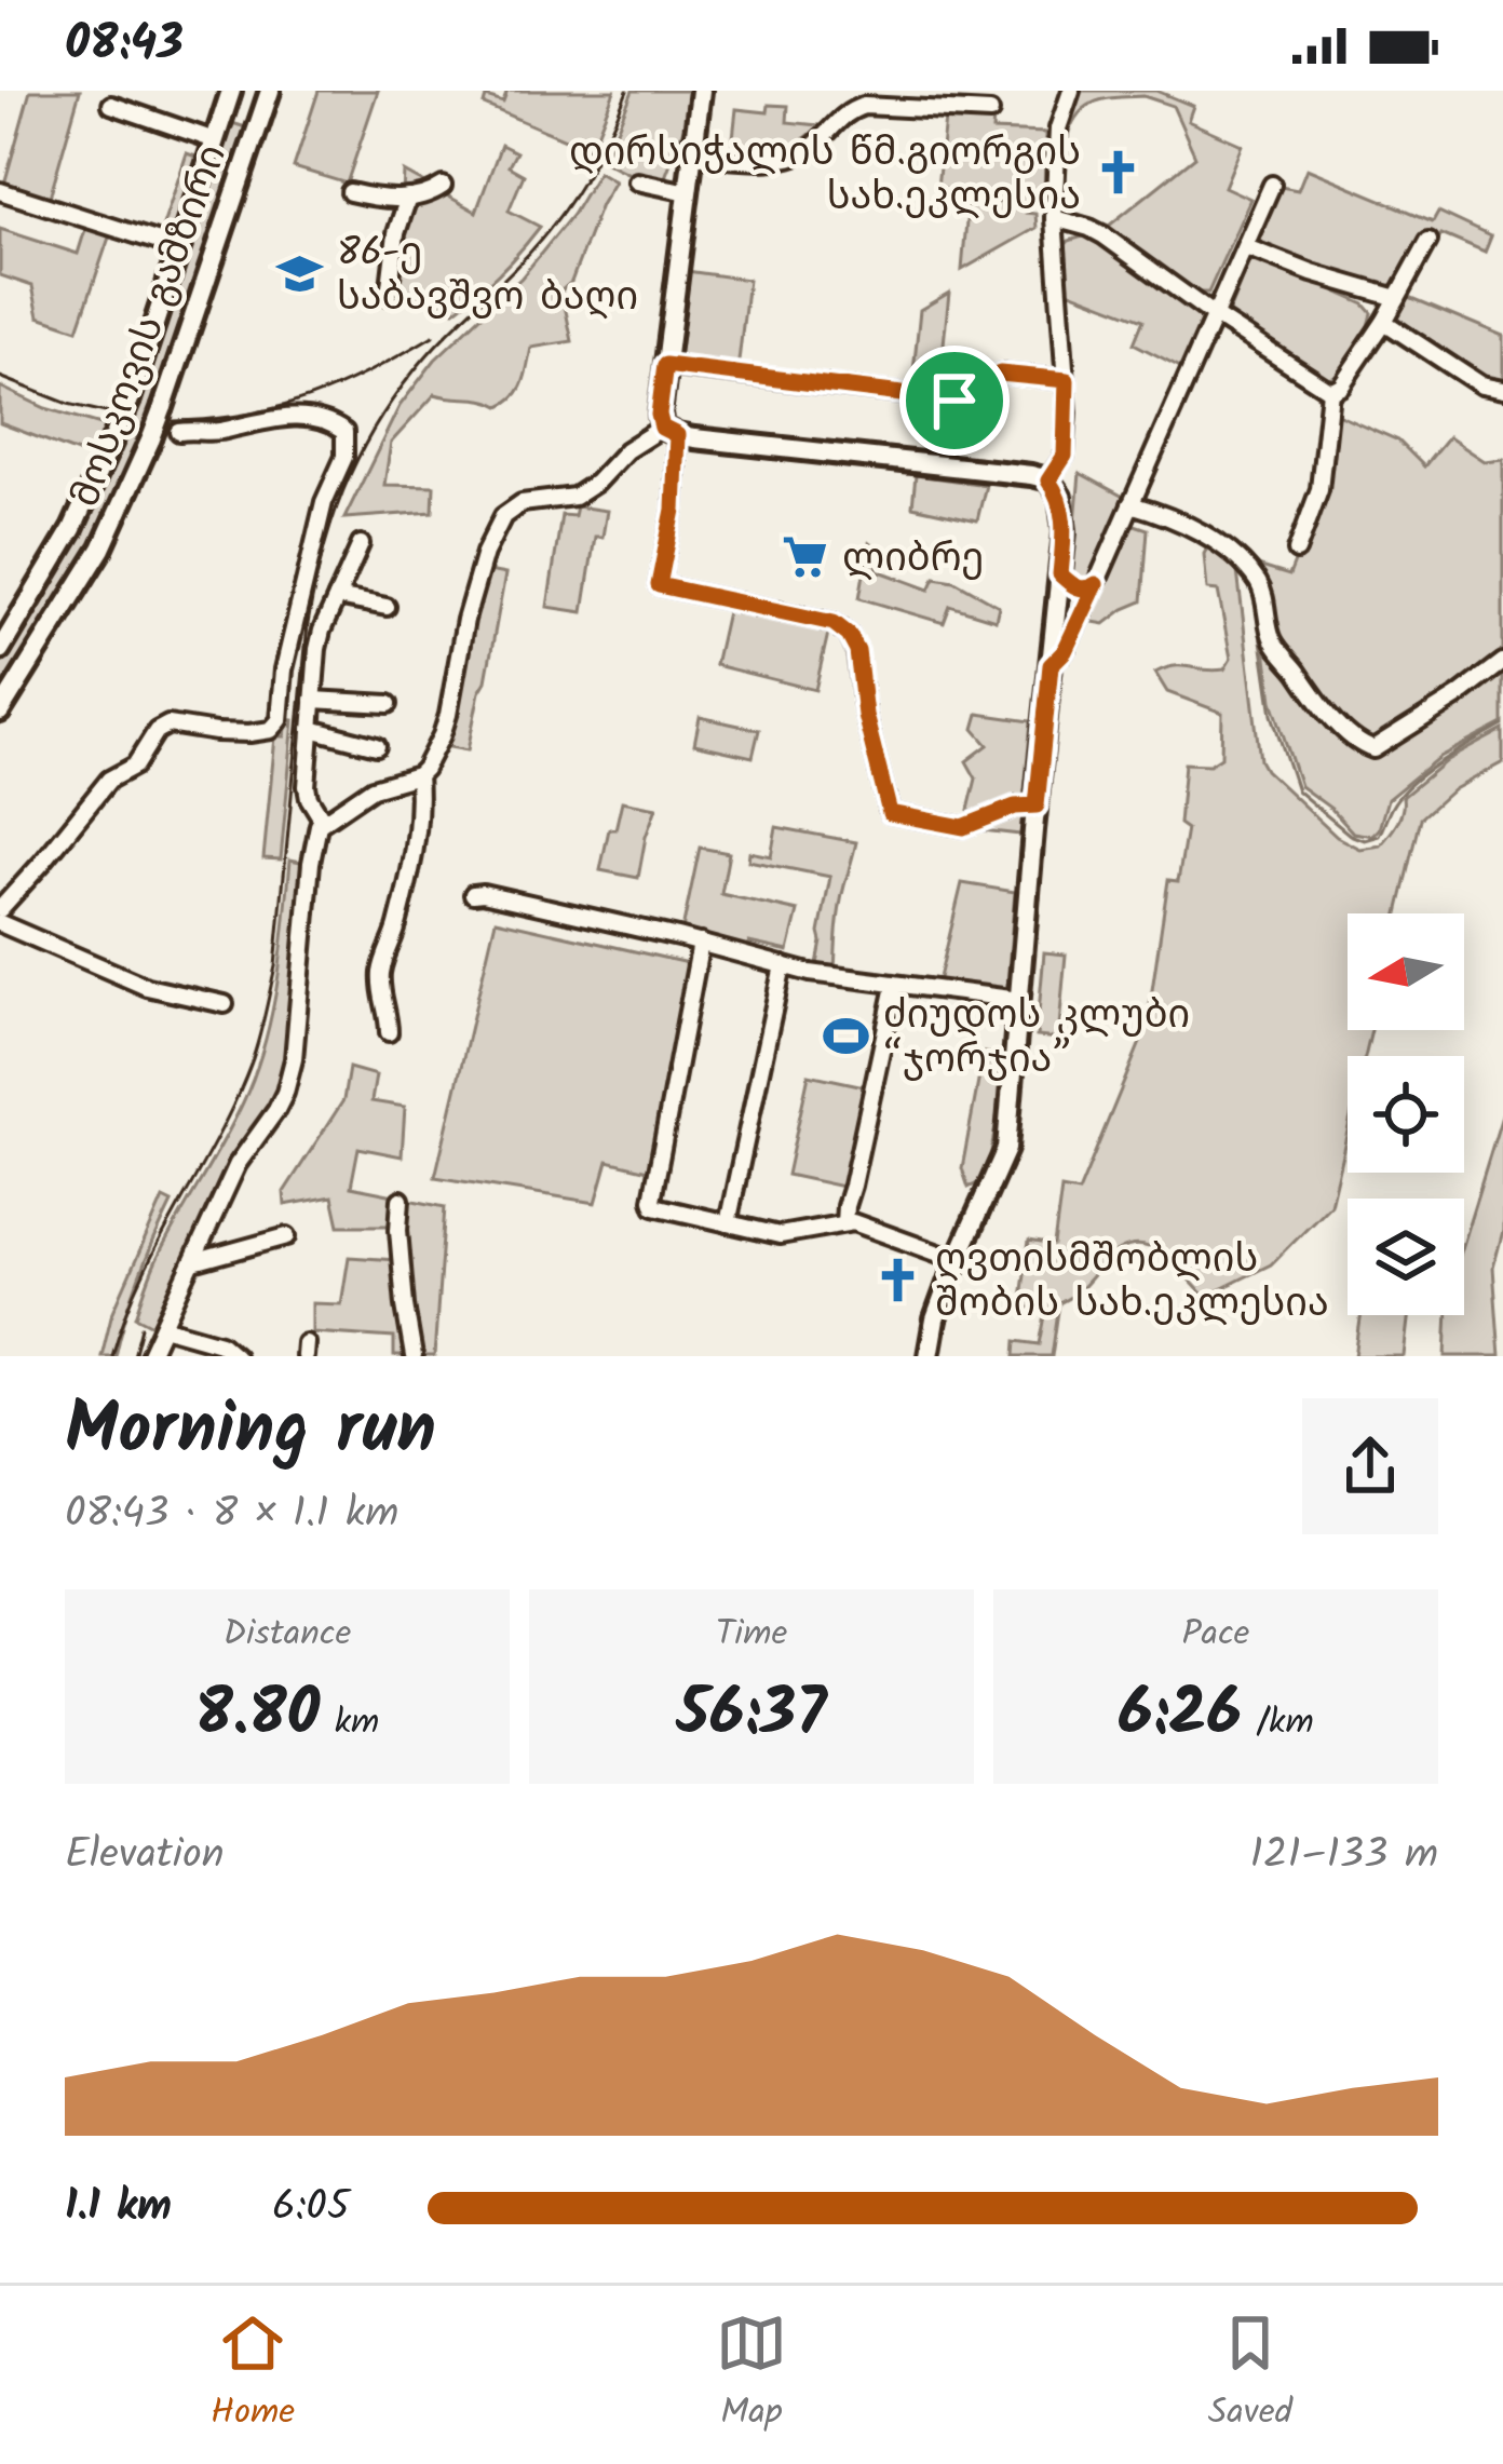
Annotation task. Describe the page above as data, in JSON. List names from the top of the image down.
{
  "streets": {
    "main road": ["მოსკოვის გამზირი"]
  },
  "places": {
    "church": ["დირსიჭალის წმ.გიორგის სახ.ეკლესია", "ღვთისმშობლის შობის სახ.ეკლესია"],
    "school or university": ["86-ე საბავშვო ბაღი"],
    "supermarket": ["ლიბრე"],
    "sports": ["ძიუდოს კლუბი “ჯორჯია”"]
  },
  "north": "left",
  "page": {
    "status": "08:43",
    "heading": ["Morning run", "08:43 · 8 × 1.1 km"],
    "stats": [
      ["Distance", "8.80 km"],
      ["Time", "56:37"],
      ["Pace", "6:26 /km"]
    ],
    "chart": ["Elevation", "121–133 m"],
    "list": [
      {
        "name": "1.1 km",
        "note": "6:05"
      }
    ],
    "tabs": ["Home", "Map", "Saved"]
  }
}
